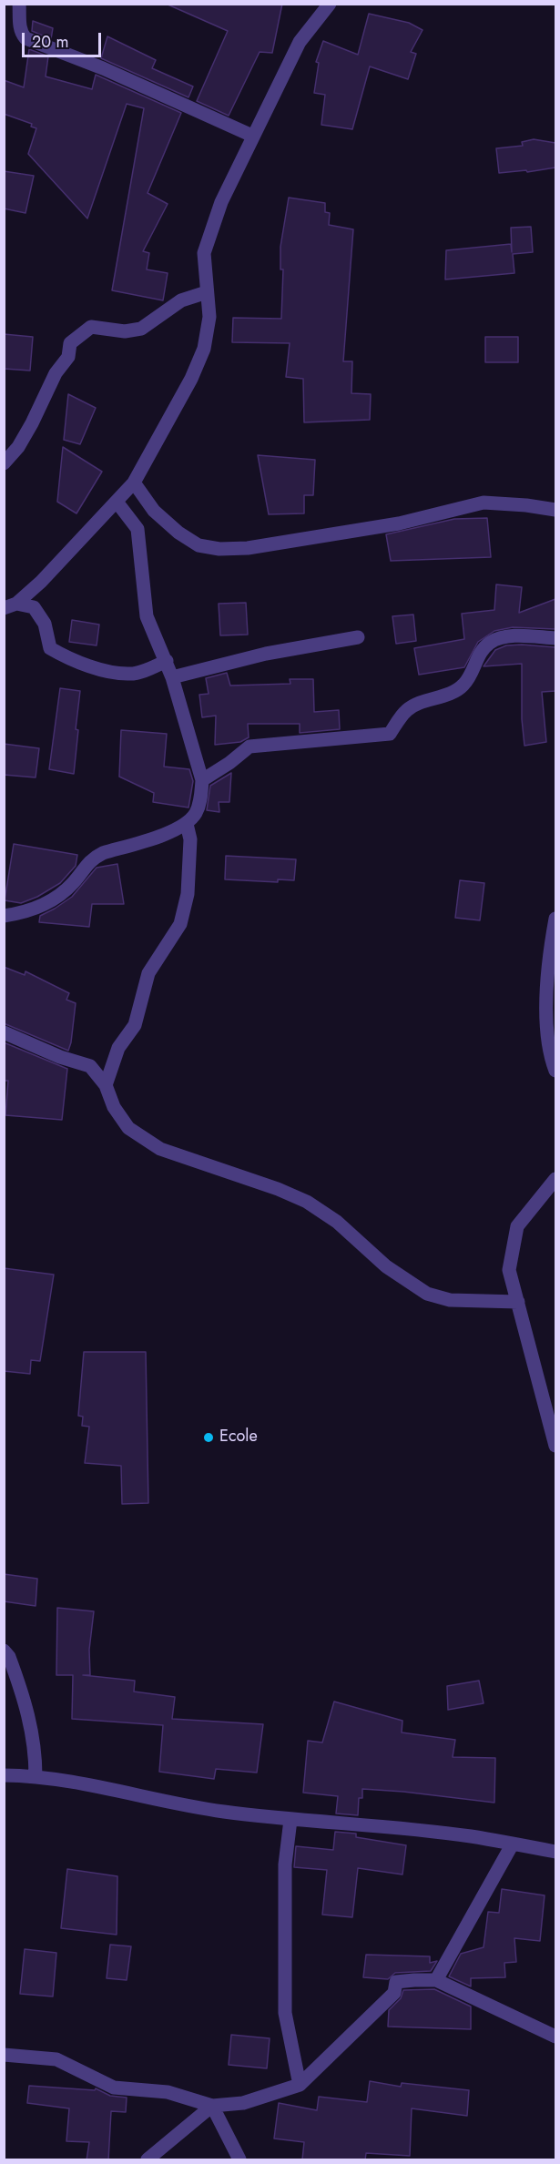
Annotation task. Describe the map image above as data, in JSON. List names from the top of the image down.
{
  "places": ["Ecole"],
  "scale_bar": "20 m"
}
